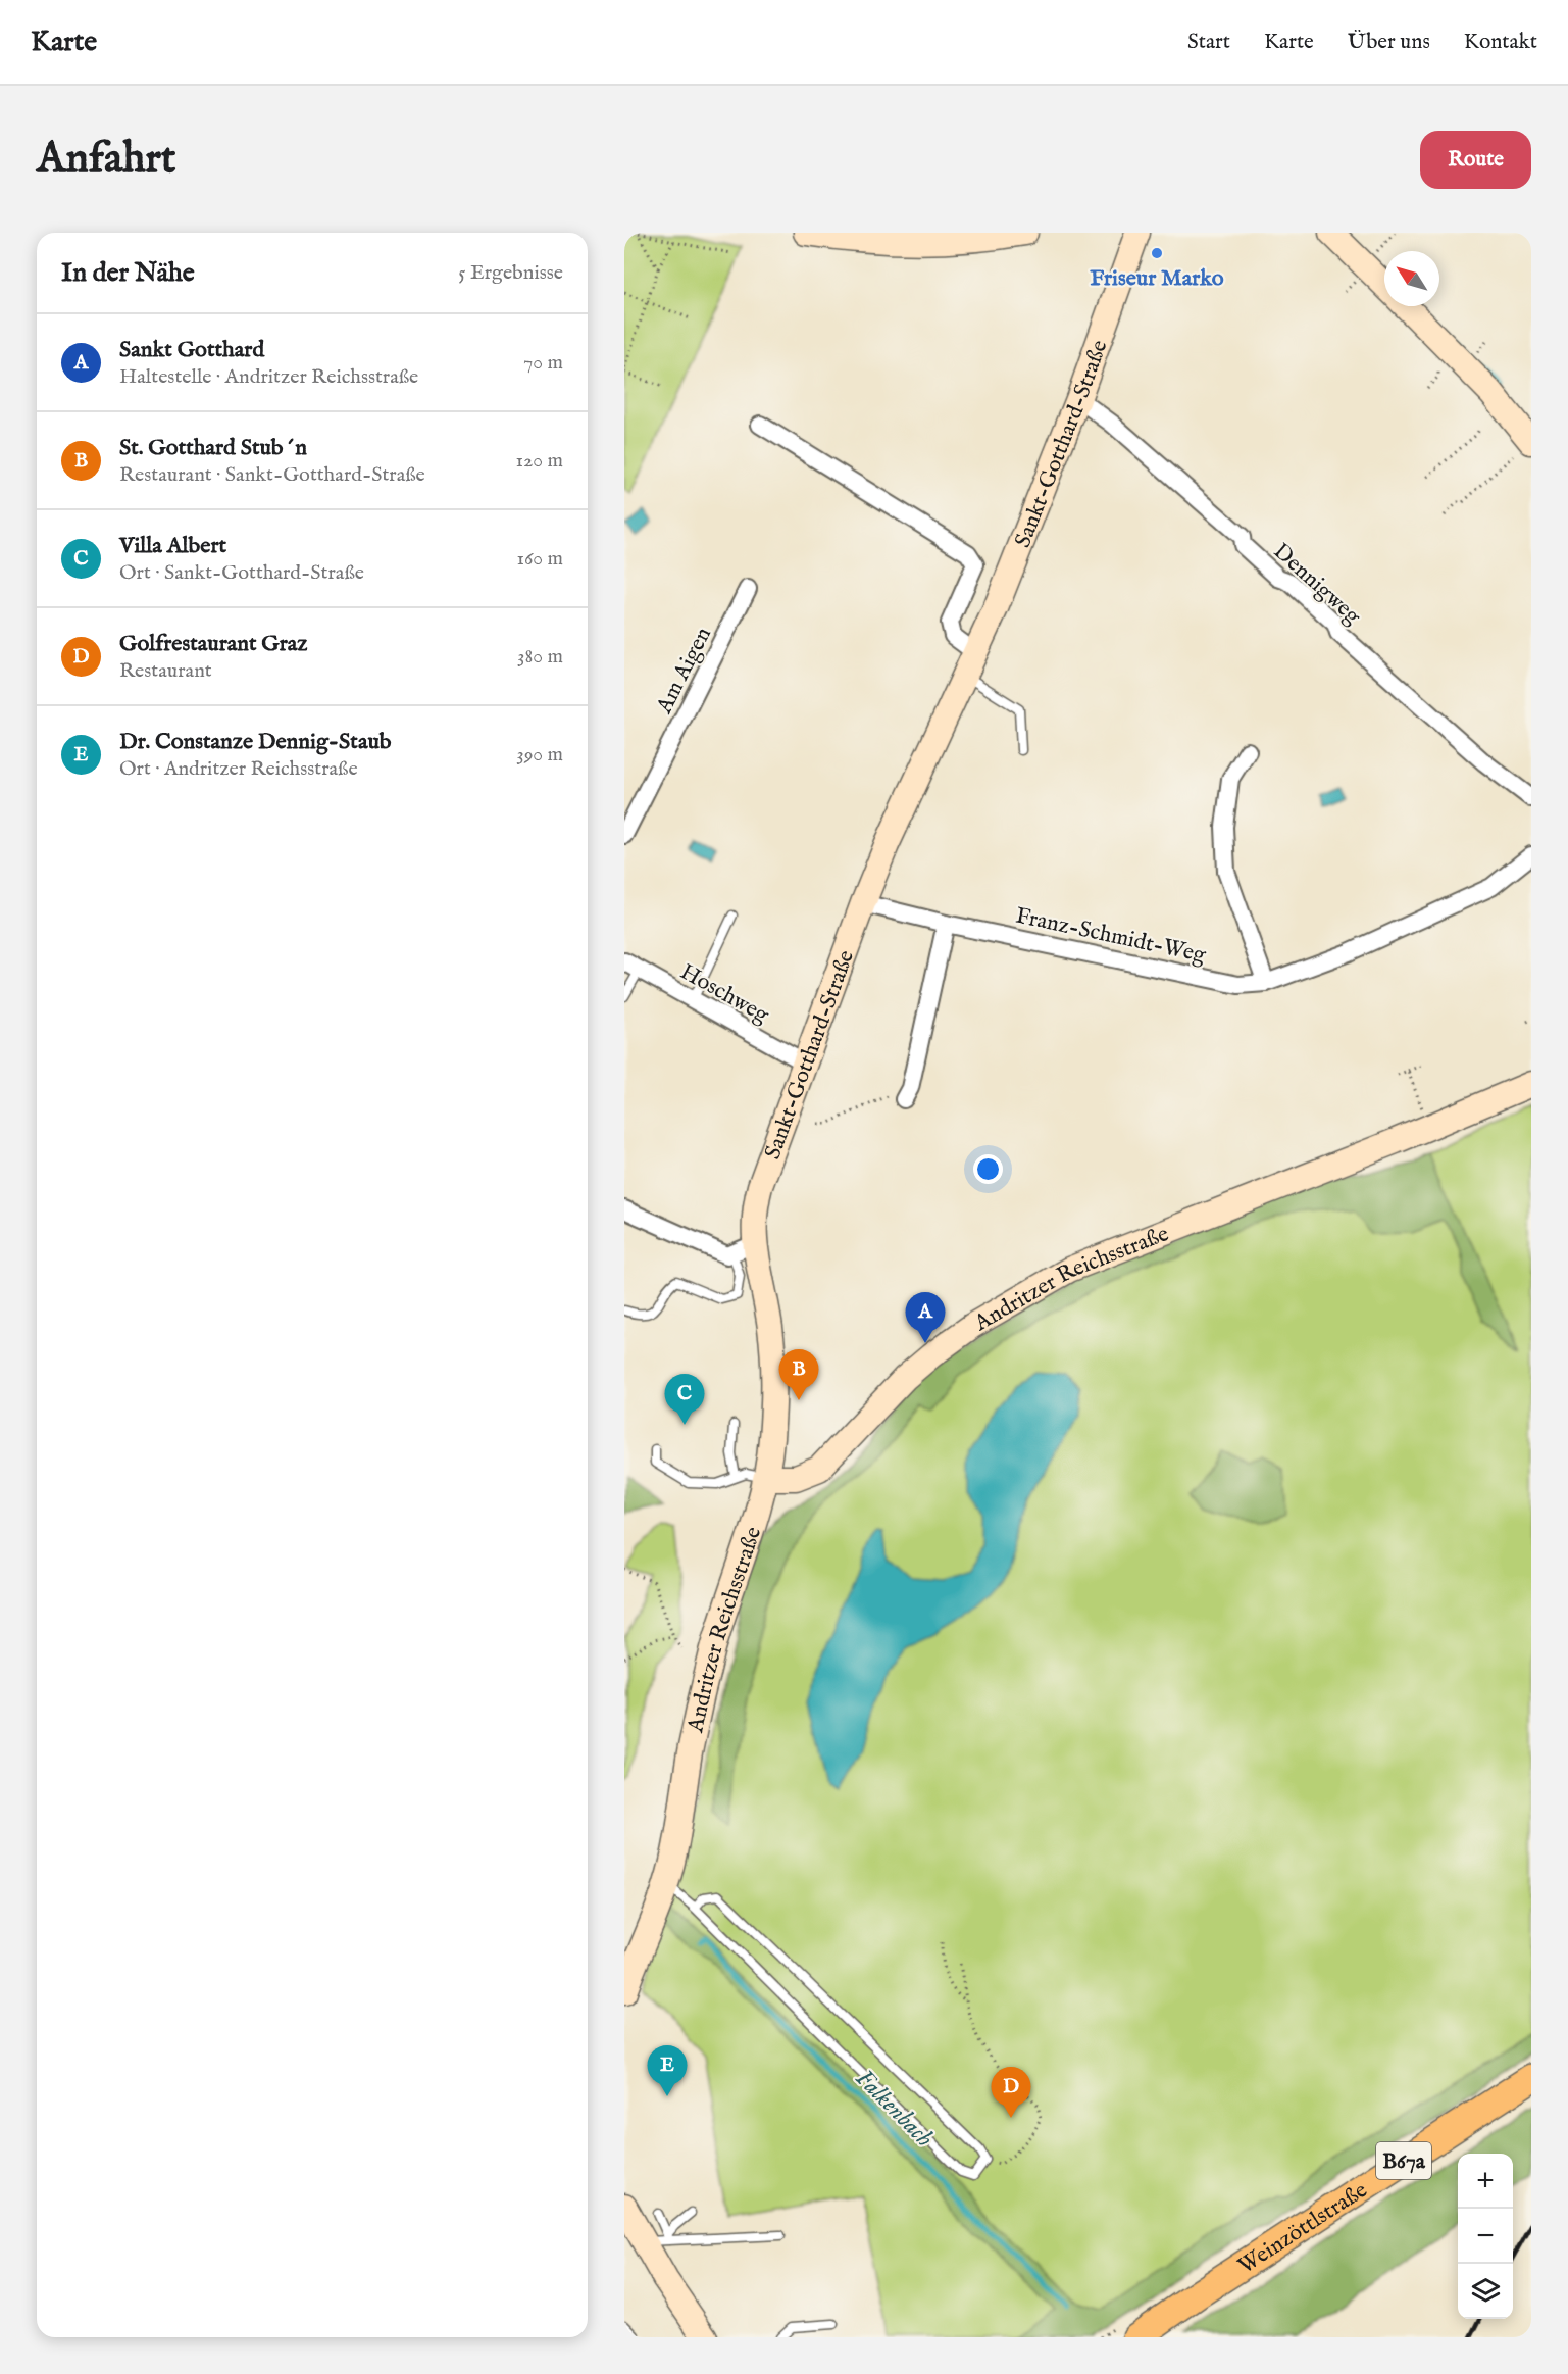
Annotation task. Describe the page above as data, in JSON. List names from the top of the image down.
{
  "streets": {
    "main road": [
      "Sankt-Gotthard-Straße",
      "Andritzer Reichsstraße",
      "B67a",
      "Weinzöttlstraße"
    ],
    "street": [
      "Dennigweg",
      "Am Aigen",
      "Franz-Schmidt-Weg",
      "Hoschweg"
    ]
  },
  "crossings": [
    ["Sankt-Gotthard-Straße", "Dennigweg"],
    ["Sankt-Gotthard-Straße", "Franz-Schmidt-Weg"],
    ["Sankt-Gotthard-Straße", "Hoschweg"],
    ["Sankt-Gotthard-Straße", "Andritzer Reichsstraße"]
  ],
  "water": ["Falkenbach"],
  "places": ["Friseur Marko"],
  "north": "top left",
  "page": {
    "header": "Karte",
    "nav": [
      "Start",
      "Karte",
      "Über uns",
      "Kontakt"
    ],
    "buttons": "Route",
    "title": "Anfahrt",
    "heading": ["In der Nähe", "5 Ergebnisse"],
    "list": [
      {
        "mark": "A",
        "name": "Sankt Gotthard",
        "note": "Haltestelle · Andritzer Reichsstraße",
        "value": "70 m"
      },
      {
        "mark": "B",
        "name": "St. Gotthard Stub´n",
        "note": "Restaurant · Sankt-Gotthard-Straße",
        "value": "120 m"
      },
      {
        "mark": "C",
        "name": "Villa Albert",
        "note": "Ort · Sankt-Gotthard-Straße",
        "value": "160 m"
      },
      {
        "mark": "D",
        "name": "Golfrestaurant Graz",
        "note": "Restaurant",
        "value": "380 m"
      },
      {
        "mark": "E",
        "name": "Dr. Constanze Dennig-Staub",
        "note": "Ort · Andritzer Reichsstraße",
        "value": "390 m"
      }
    ],
    "pins": [
      "A",
      "B",
      "C",
      "E",
      "D"
    ],
    "map_buttons": ["+", "−"]
  }
}
